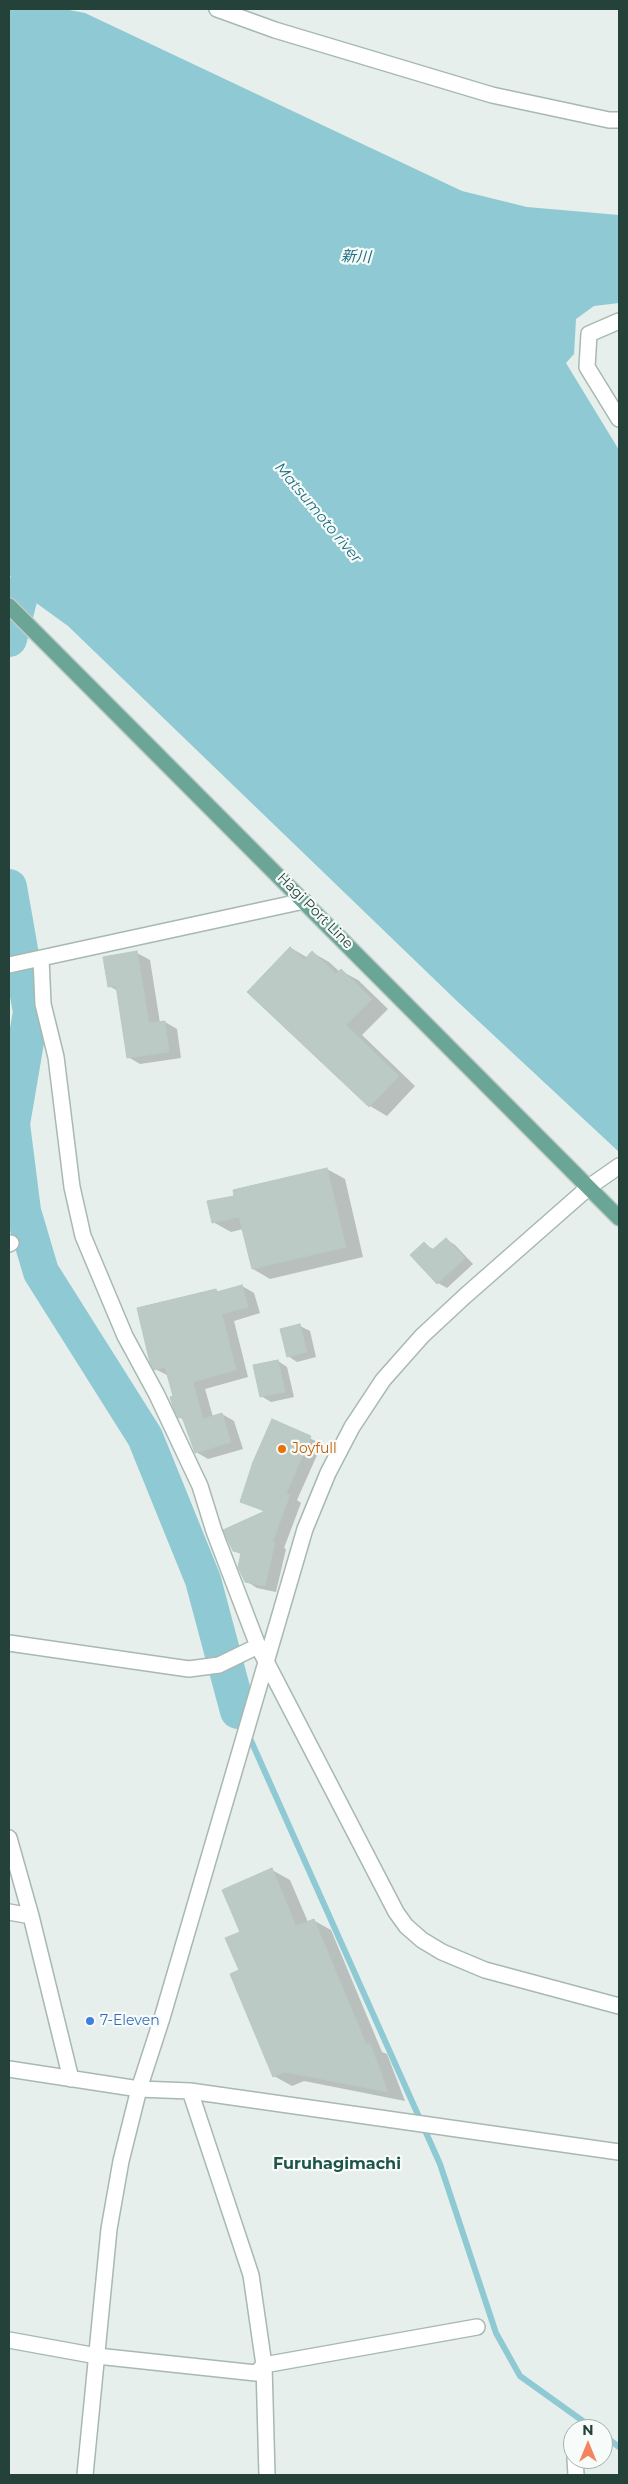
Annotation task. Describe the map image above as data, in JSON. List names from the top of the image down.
{
  "streets": {
    "main road": ["Hagi Port Line"]
  },
  "districts": ["Furuhagimachi"],
  "water": ["新川", "Matsumoto river"],
  "places": ["Joyfull", "7-Eleven"],
  "north": "top"
}
